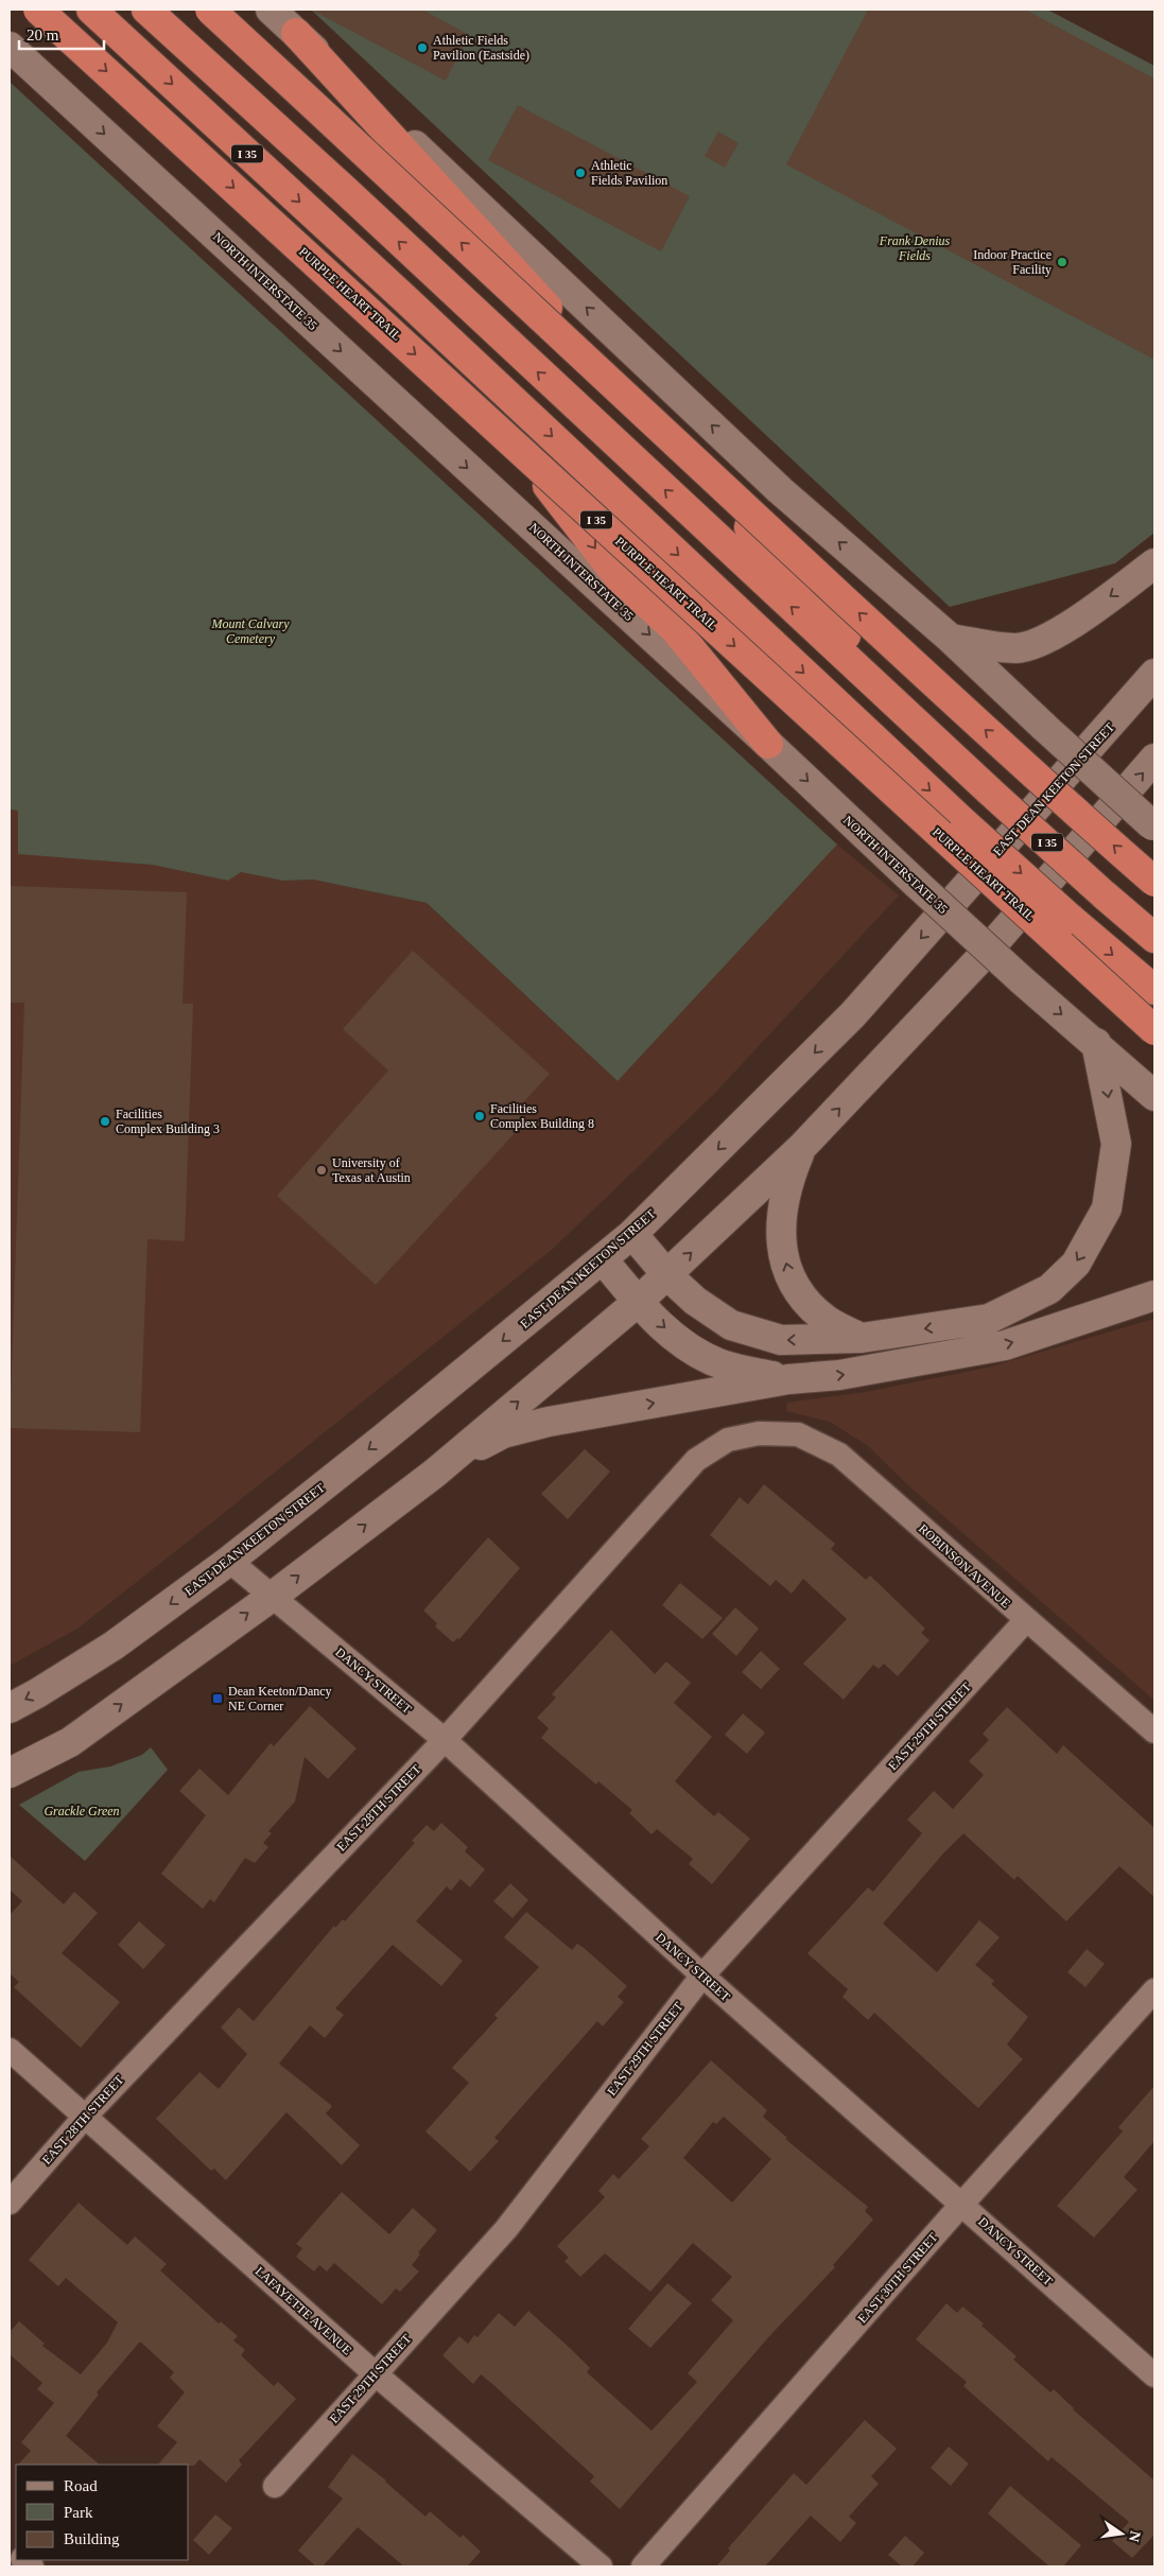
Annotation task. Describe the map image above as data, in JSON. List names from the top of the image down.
{
  "streets": {
    "highway": ["I 35", "PURPLE HEART TRAIL"],
    "main road": ["NORTH INTERSTATE 35", "EAST DEAN KEETON STREET"],
    "street": [
      "ROBINSON AVENUE",
      "DANCY STREET",
      "EAST 29TH STREET",
      "EAST 28TH STREET",
      "EAST 30TH STREET",
      "LAFAYETTE AVENUE"
    ]
  },
  "crossings": [
    ["EAST DEAN KEETON STREET", "DANCY STREET"],
    ["ROBINSON AVENUE", "EAST 29TH STREET"],
    ["ROBINSON AVENUE", "EAST 28TH STREET"],
    ["DANCY STREET", "EAST 29TH STREET"],
    ["DANCY STREET", "EAST 28TH STREET"],
    ["DANCY STREET", "EAST 30TH STREET"],
    ["EAST 29TH STREET", "LAFAYETTE AVENUE"],
    ["EAST 28TH STREET", "LAFAYETTE AVENUE"]
  ],
  "parks": ["Frank Denius Fields", "Mount Calvary Cemetery", "Grackle Green"],
  "places": {
    "other": [
      "Athletic Fields Pavilion (Eastside)",
      "Athletic Fields Pavilion",
      "Indoor Practice Facility",
      "Facilities Complex Building 8",
      "Facilities Complex Building 3",
      "University of Texas at Austin"
    ],
    "transit": ["Dean Keeton/Dancy NE Corner"]
  },
  "legend": ["Road", "Park", "Building"],
  "scale_bar": "20 m",
  "north": "right"
}
